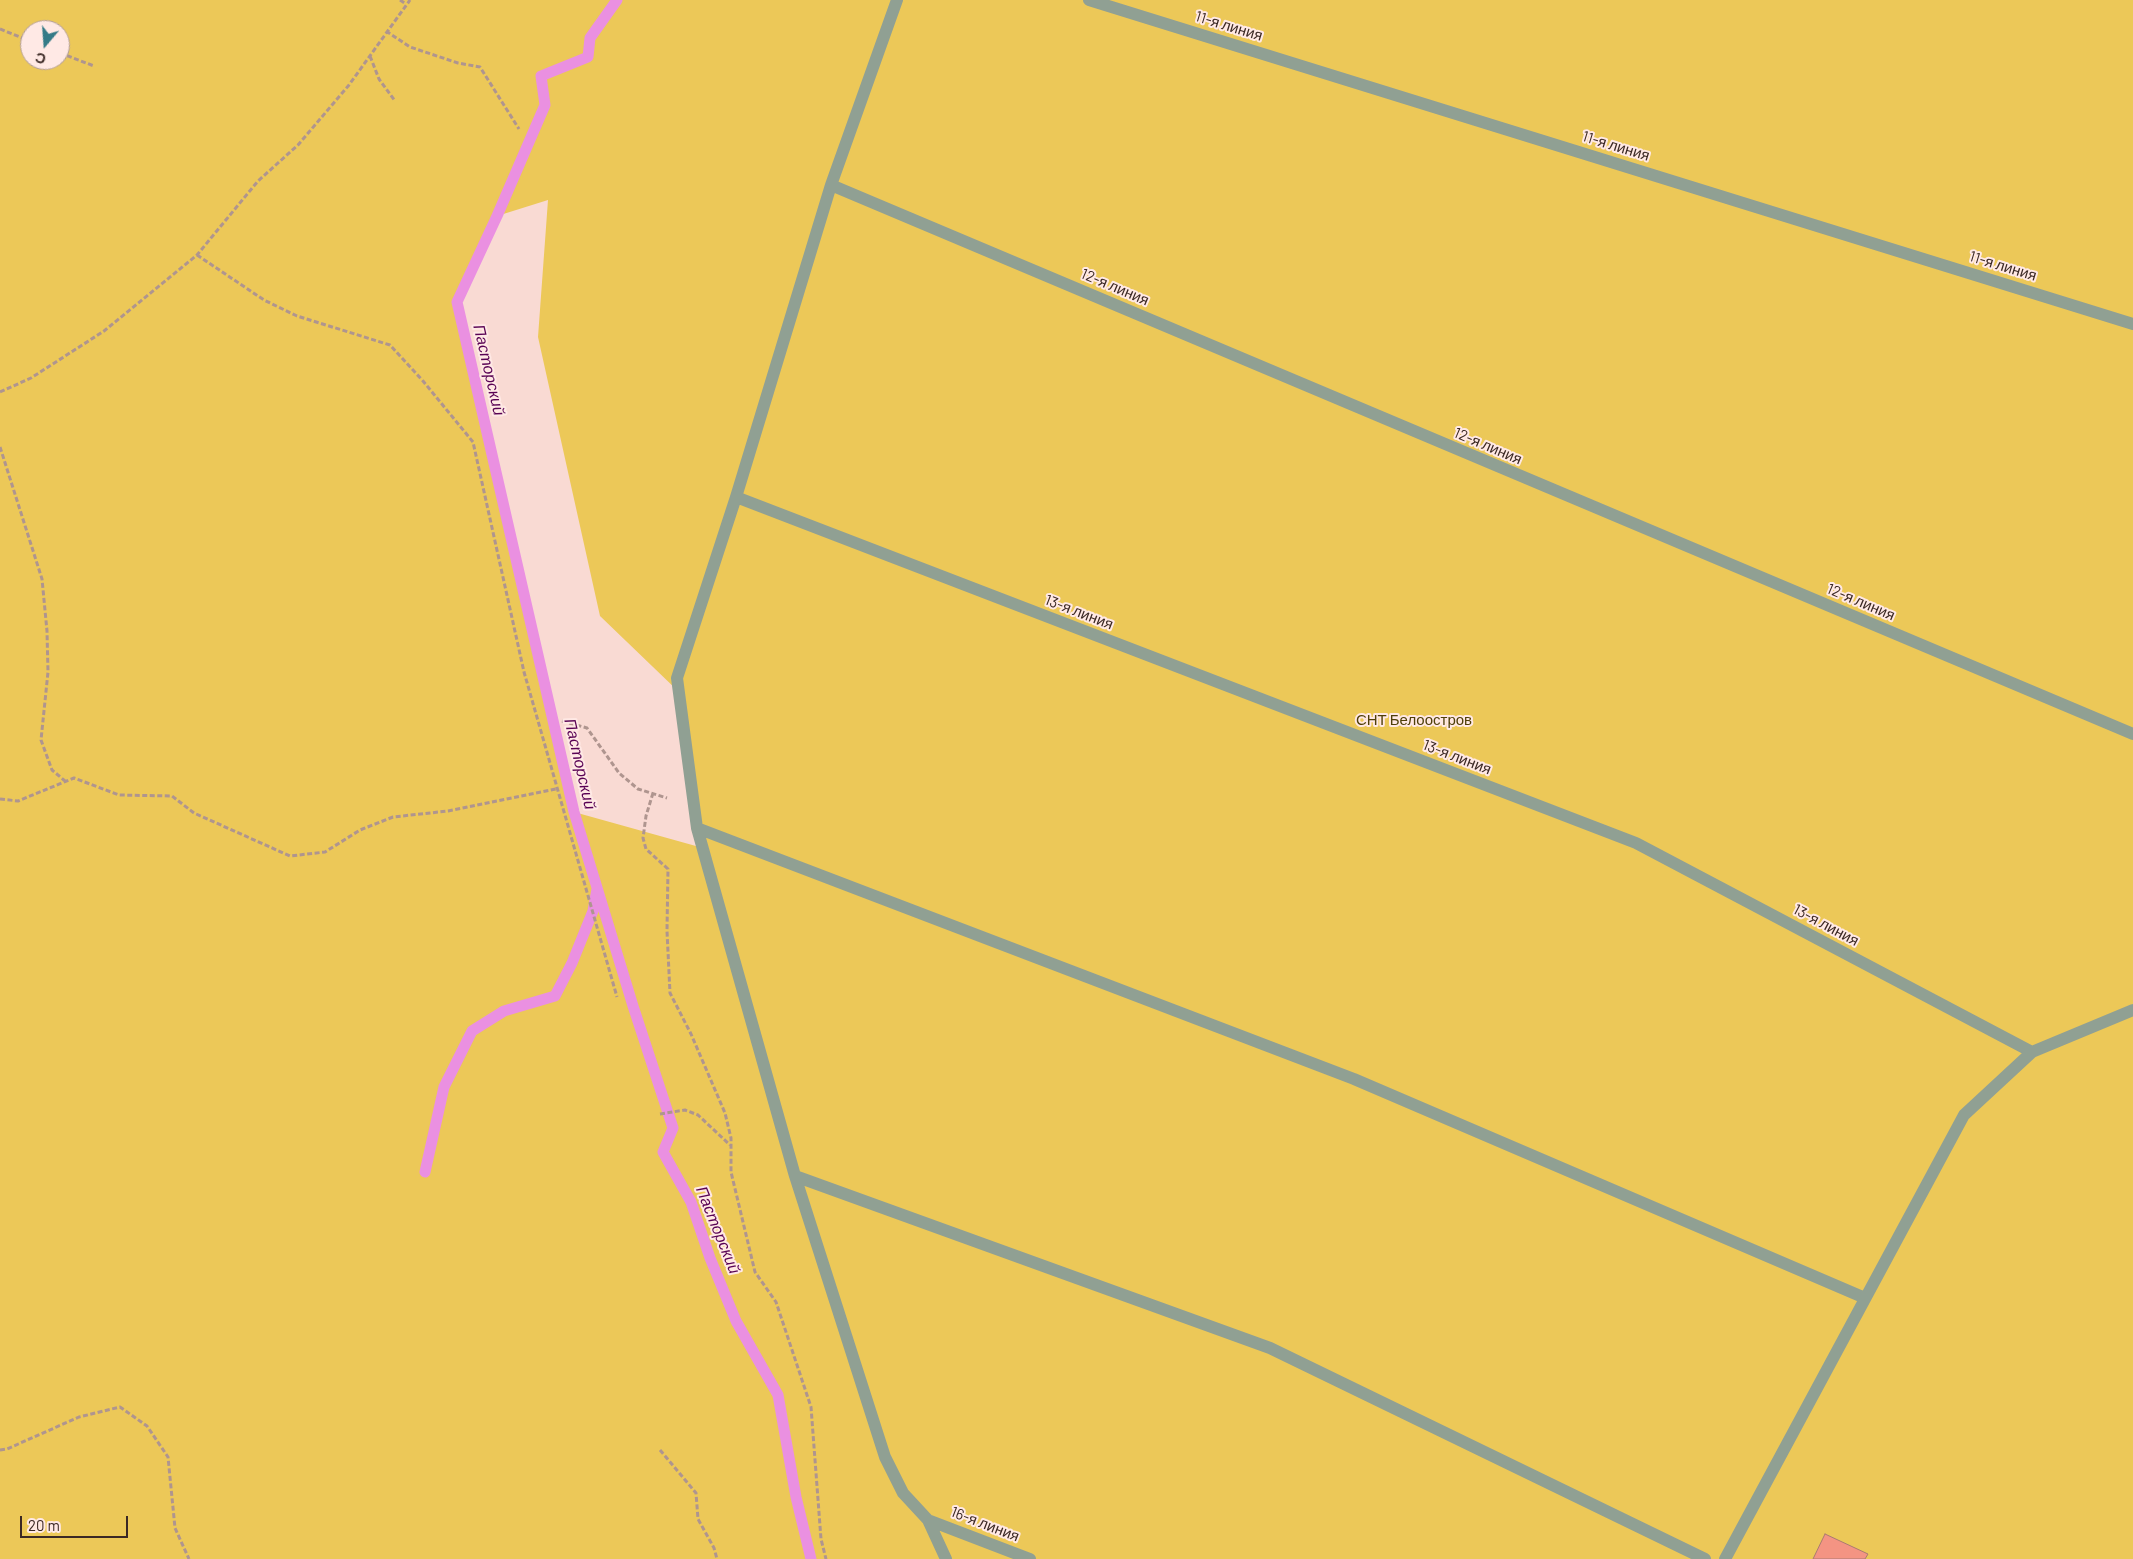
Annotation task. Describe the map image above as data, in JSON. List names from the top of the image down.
{
  "streets": {
    "street": [
      "11-я линия",
      "12-я линия",
      "13-я линия",
      "16-я линия"
    ]
  },
  "water": ["Пасторский"],
  "parks": ["СНТ Белоостров"],
  "scale_bar": "20 m",
  "north": "bottom"
}
